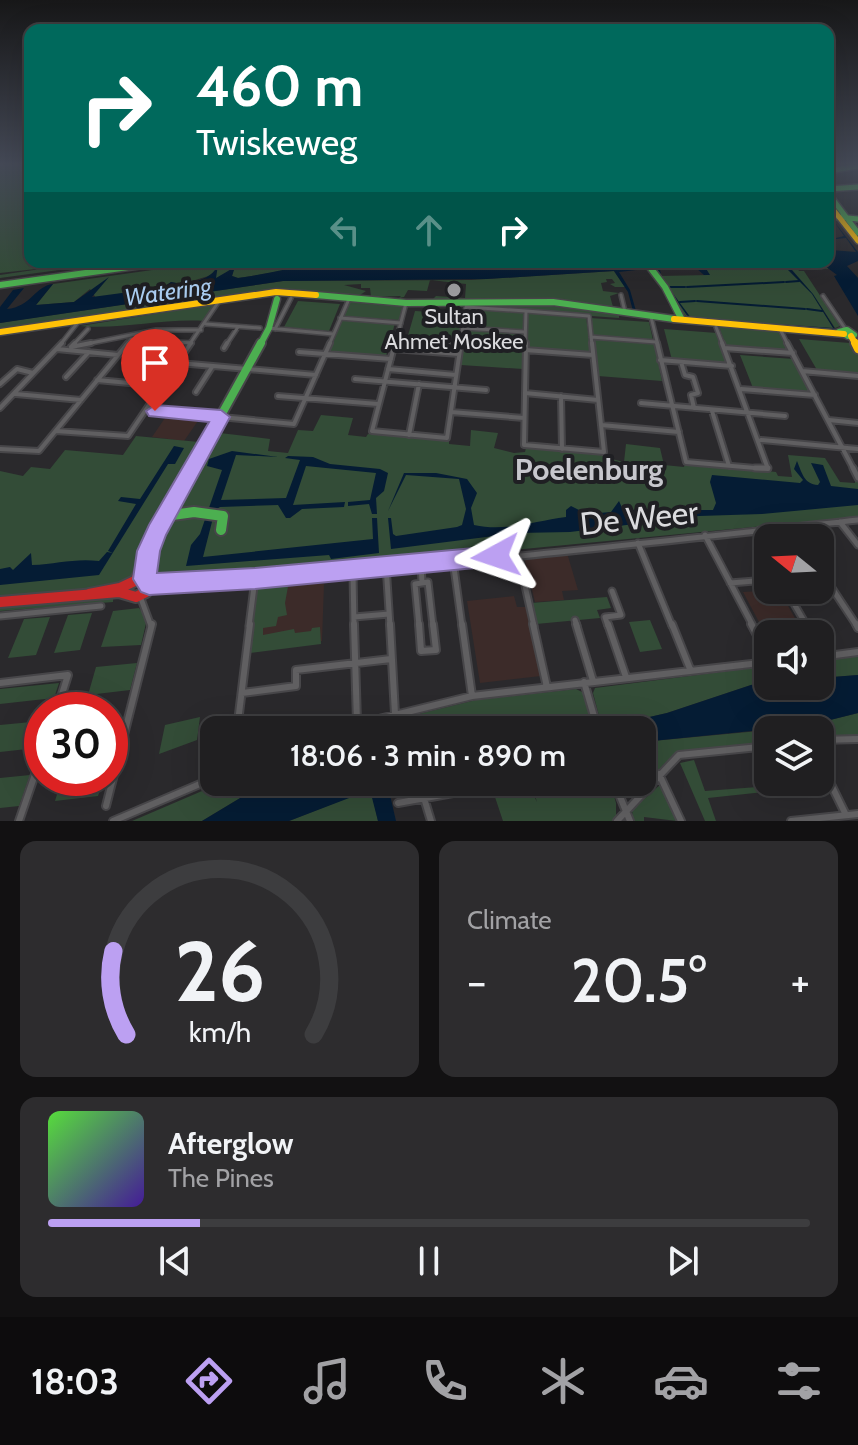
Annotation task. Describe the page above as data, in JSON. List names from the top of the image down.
{
  "streets": {
    "main road": ["De Weer"]
  },
  "districts": ["Poelenburg"],
  "water": ["Watering"],
  "places": ["Sultan Ahmet Moskee"],
  "north": "left",
  "page": {
    "turn": ["460 m", "Twiskeweg"],
    "limit": "30",
    "trip": "18:06 · 3 min · 890 m",
    "tile": "Climate",
    "heat": ["−", "20.5°", "+"],
    "song": ["Afterglow", "The Pines"],
    "tabs": "18:03",
    "gauge": ["26", "km/h"]
  }
}
